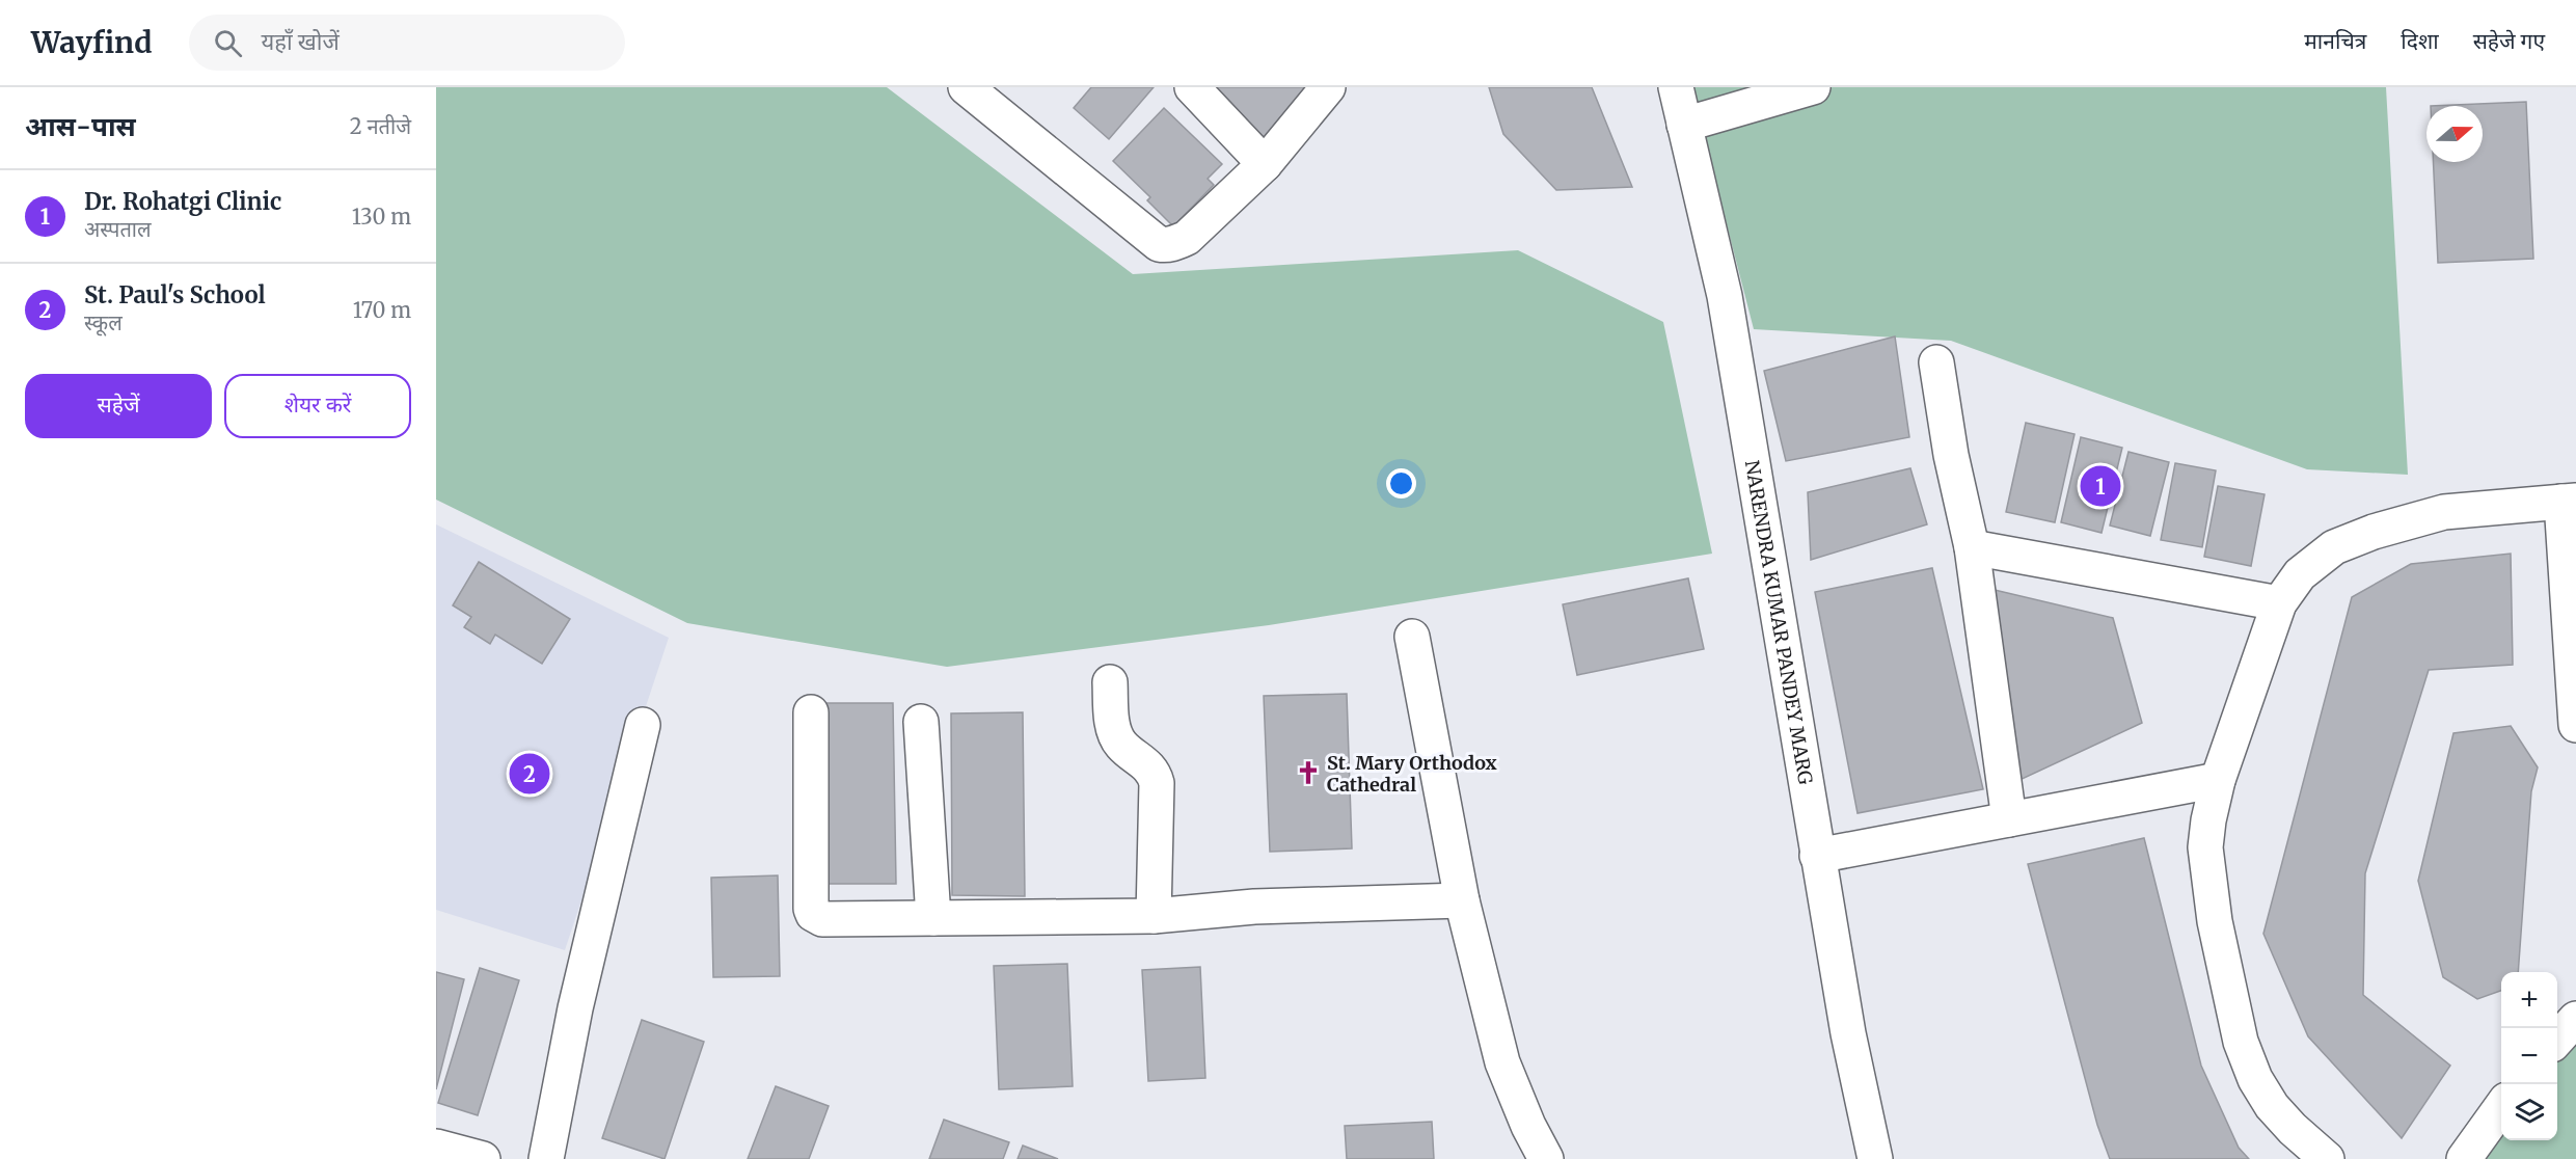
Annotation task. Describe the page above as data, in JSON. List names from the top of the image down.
{
  "streets": {
    "street": ["NARENDRA KUMAR PANDEY MARG"]
  },
  "places": {
    "church": ["St. Mary Orthodox Cathedral"]
  },
  "north": "right",
  "page": {
    "header": "Wayfind",
    "search": "यहाँ खोजें",
    "nav": ["मानचित्र", "दिशा", "सहेजे गए"],
    "heading": ["आस-पास", "2 नतीजे"],
    "list": [
      {
        "mark": "1",
        "name": "Dr. Rohatgi Clinic",
        "note": "अस्पताल",
        "value": "130 m"
      },
      {
        "mark": "2",
        "name": "St. Paul's School",
        "note": "स्कूल",
        "value": "170 m"
      }
    ],
    "buttons": ["सहेजें", "शेयर करें"],
    "pins": ["1", "2"],
    "map_buttons": ["+", "−"]
  }
}
